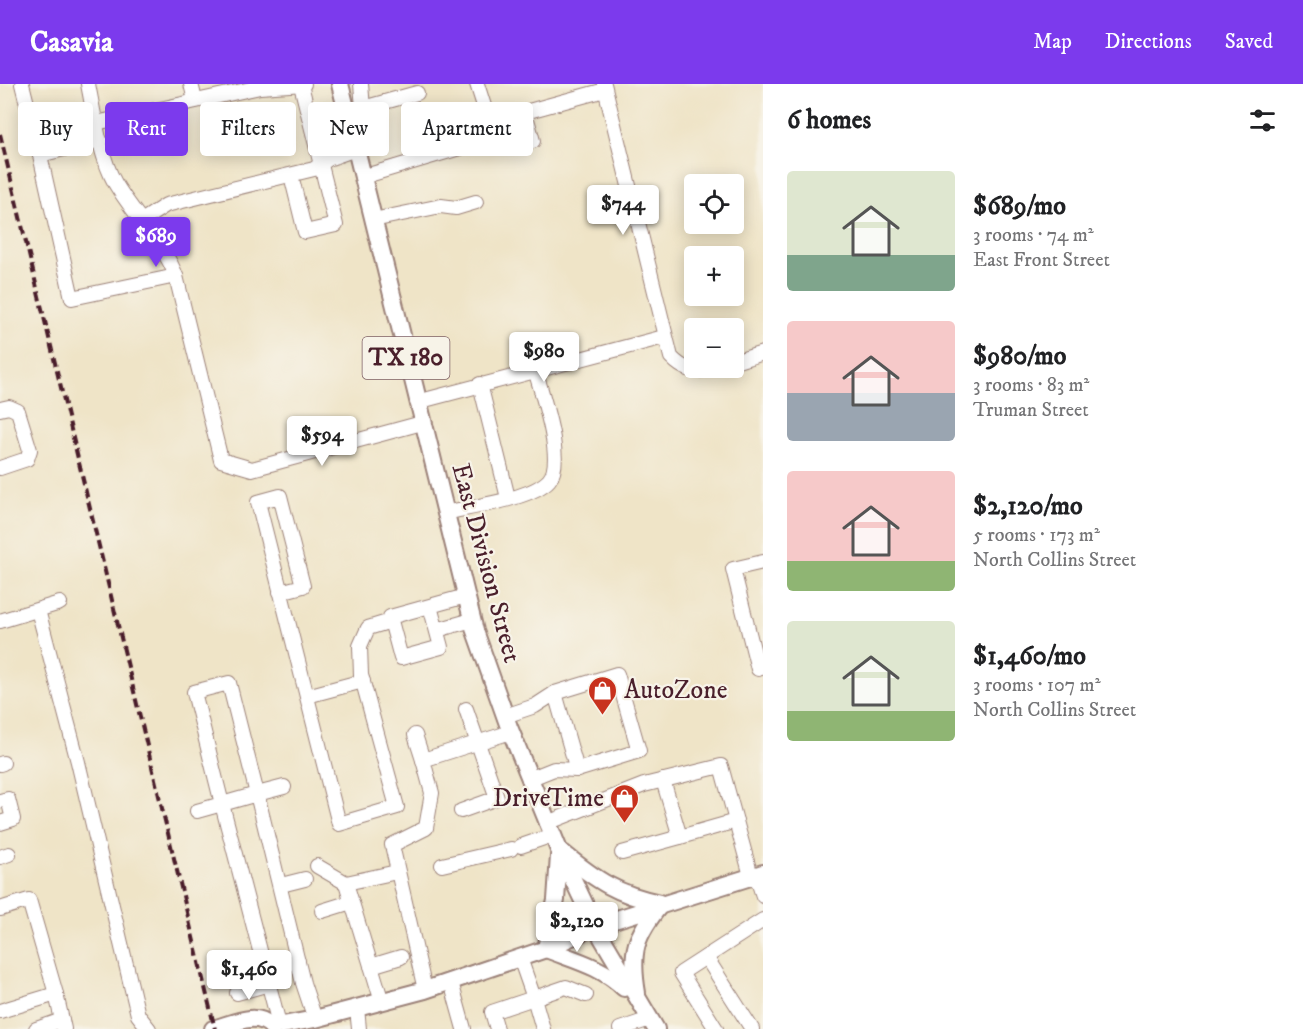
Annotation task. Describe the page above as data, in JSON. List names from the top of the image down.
{
  "streets": {
    "main road": ["TX 180", "East Division Street"]
  },
  "places": {
    "shop": ["AutoZone", "DriveTime"]
  },
  "page": {
    "header": "Casavia",
    "nav": ["Map", "Directions", "Saved"],
    "heading": "6 homes",
    "chip": [
      "Buy",
      "Rent",
      "Filters",
      "New",
      "Apartment"
    ],
    "list": [
      {
        "name": "$689/mo",
        "note": "3 rooms · 74 m² · East Front Street"
      },
      {
        "name": "$980/mo",
        "note": "3 rooms · 83 m² · Truman Street"
      },
      {
        "name": "$2,120/mo",
        "note": "5 rooms · 173 m² · North Collins Street"
      },
      {
        "name": "$1,460/mo",
        "note": "3 rooms · 107 m² · North Collins Street"
      }
    ],
    "map_buttons": ["+", "−"],
    "price": [
      "$744",
      "$689",
      "$980",
      "$594",
      "$2,120",
      "$1,460"
    ]
  }
}
